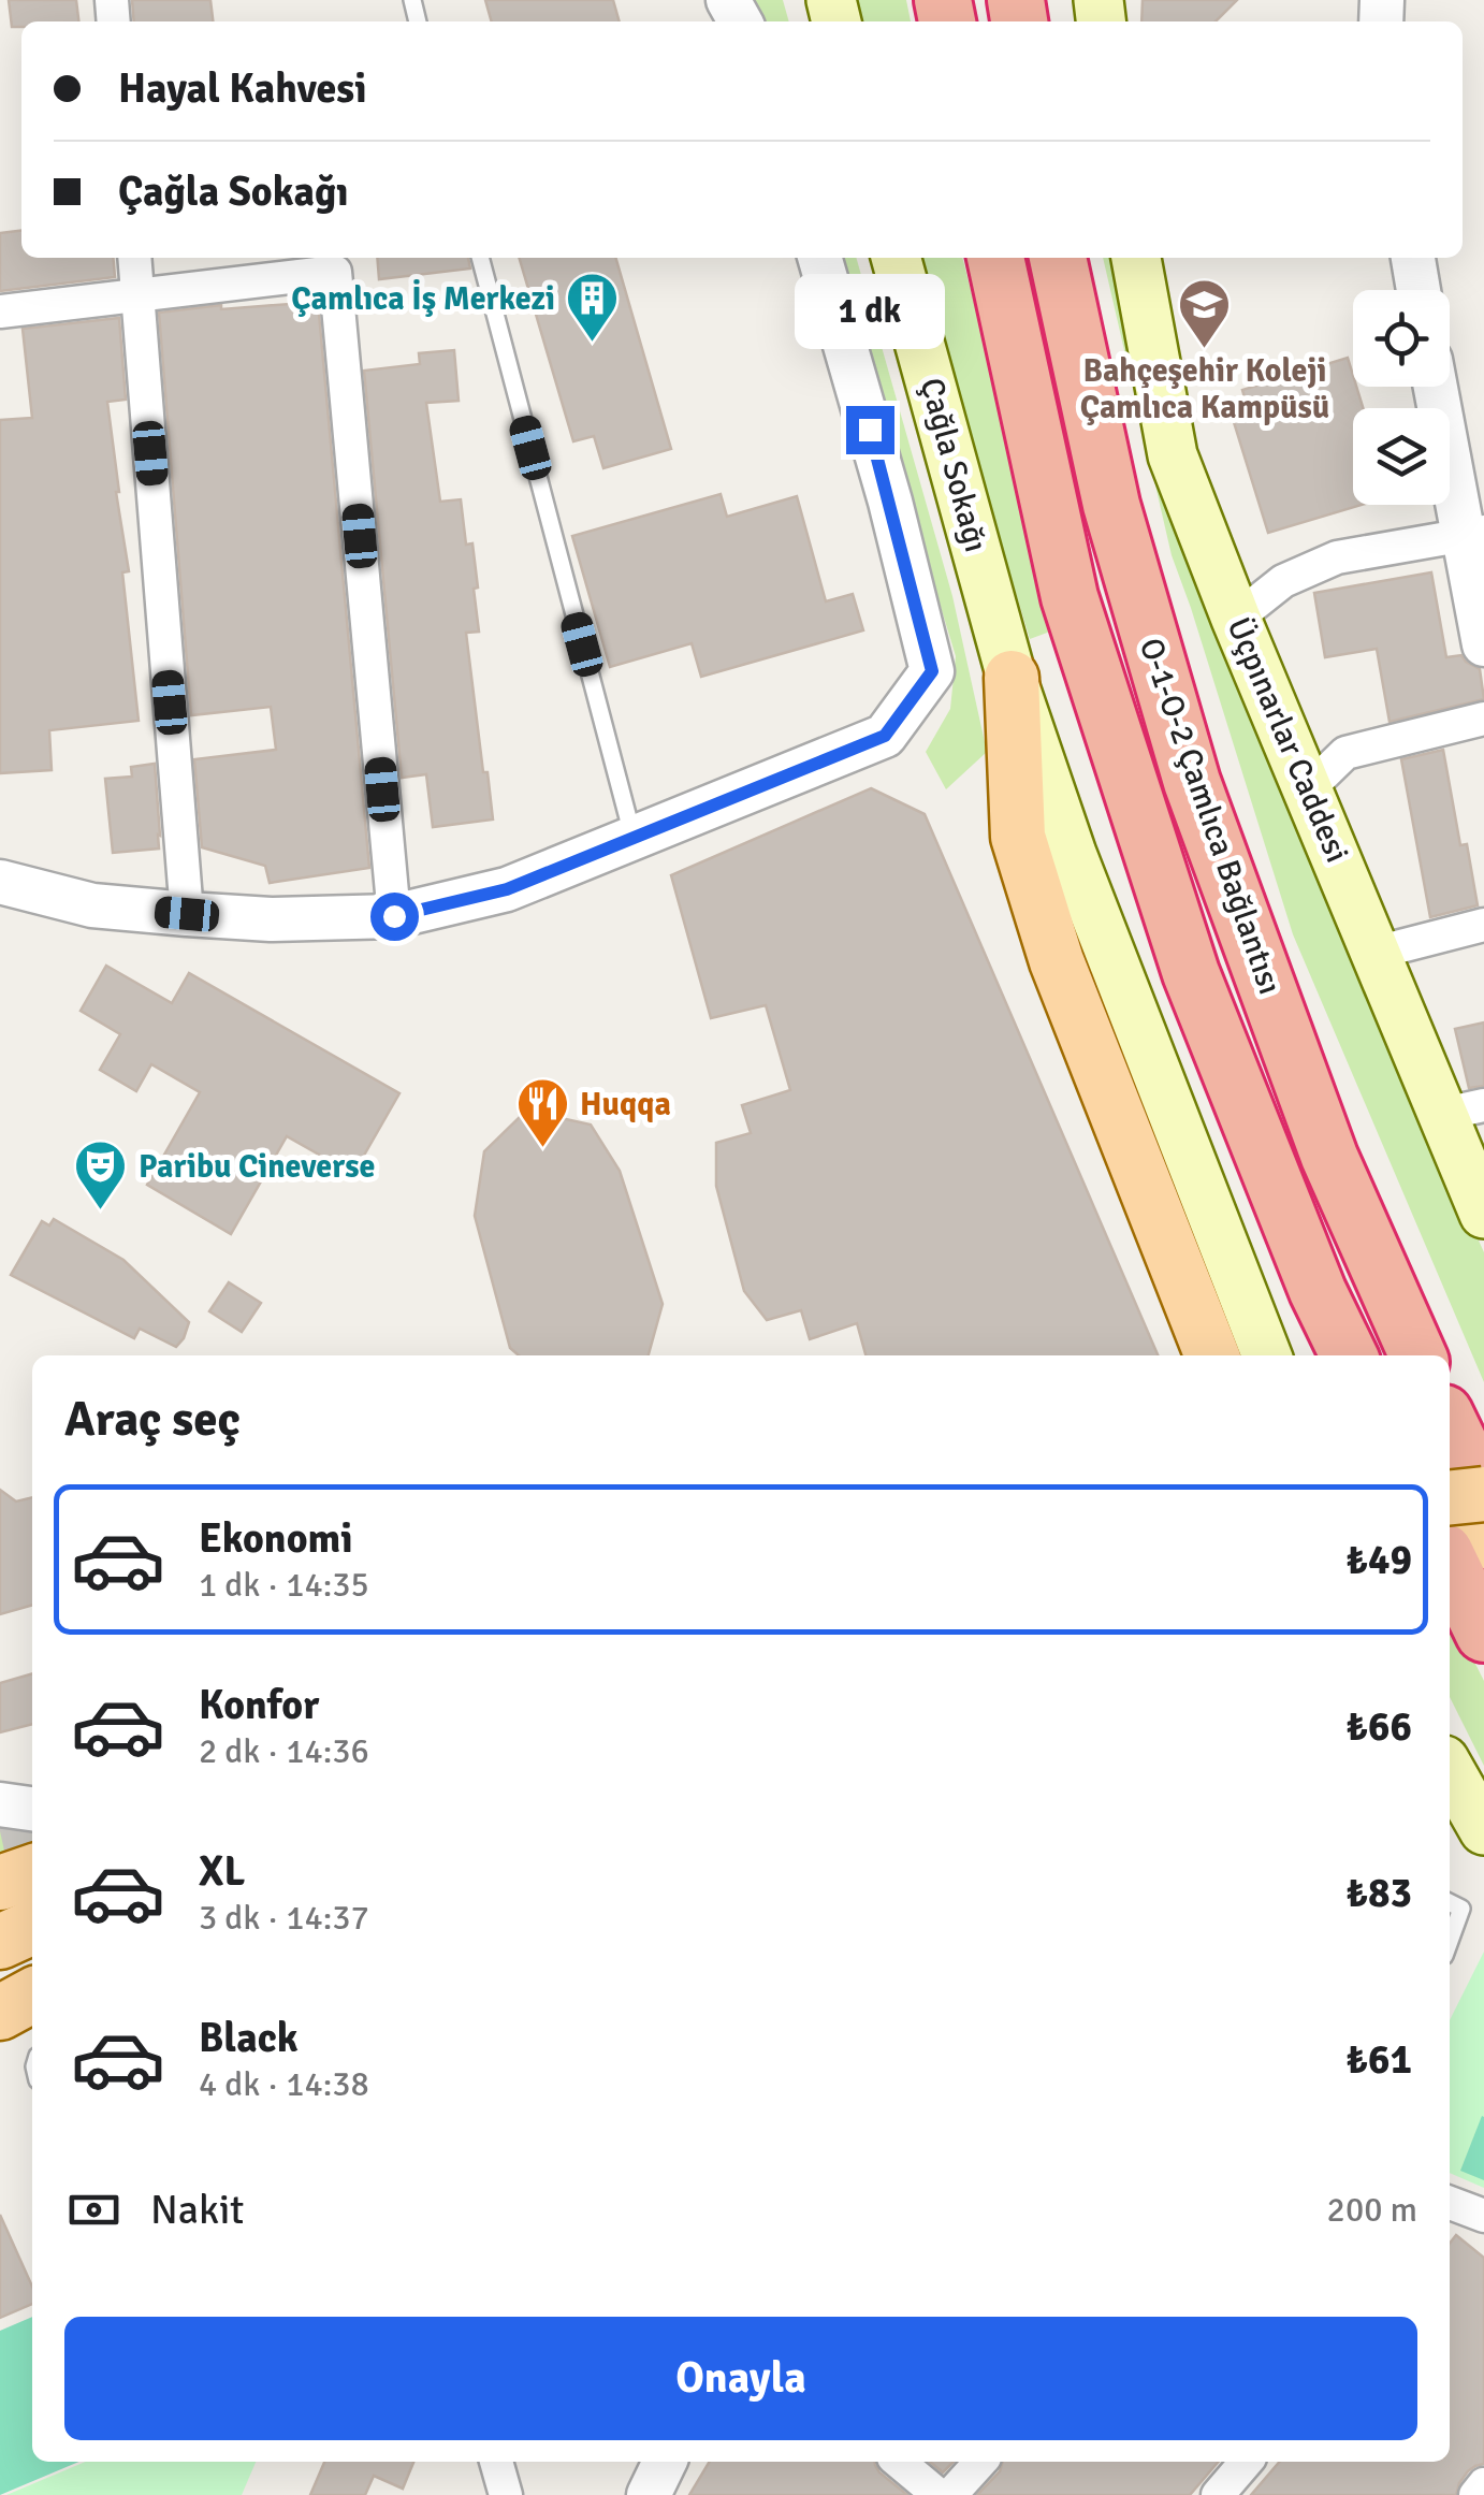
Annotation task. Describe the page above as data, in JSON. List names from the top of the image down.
{
  "streets": {
    "highway": ["O-1-O-2 Çamlıca Bağlantısı"],
    "main road": ["Çağla Sokağı", "Üçpınarlar Caddesi"]
  },
  "places": {
    "building": ["Çamlıca İş Merkezi"],
    "school or university": ["Bahçeşehir Koleji Çamlıca Kampüsü"],
    "restaurant": ["Huqqa"],
    "theatre": ["Paribu Cineverse"]
  },
  "page": {
    "banner": ["Hayal Kahvesi", "Çağla Sokağı"],
    "bubble": "1 dk",
    "heading": "Araç seç",
    "list": [
      {
        "name": "Ekonomi",
        "note": "1 dk · 14:35",
        "value": "₺49"
      },
      {
        "name": "Konfor",
        "note": "2 dk · 14:36",
        "value": "₺66"
      },
      {
        "name": "XL",
        "note": "3 dk · 14:37",
        "value": "₺83"
      },
      {
        "name": "Black",
        "note": "4 dk · 14:38",
        "value": "₺61"
      }
    ],
    "pay": ["Nakit", "200 m"],
    "buttons": "Onayla"
  }
}
